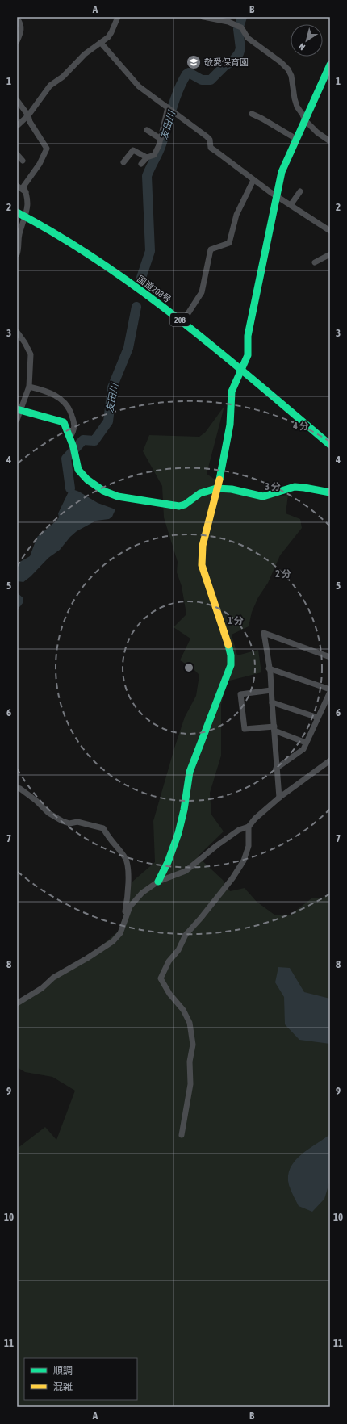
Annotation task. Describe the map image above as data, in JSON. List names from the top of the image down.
{
  "streets": {
    "main road": ["国道208号", "208"]
  },
  "water": ["友田川"],
  "places": {
    "school or university": ["敬愛保育園"]
  },
  "legend": ["順調", "混雑"],
  "north": "bottom left",
  "grid": {
    "columns": ["A", "B"],
    "rows": [
      "1",
      "2",
      "3",
      "4",
      "5",
      "6",
      "7",
      "8",
      "9",
      "10",
      "11"
    ]
  },
  "rings": [
    "4 分",
    "3 分",
    "2 分",
    "1 分"
  ]
}
